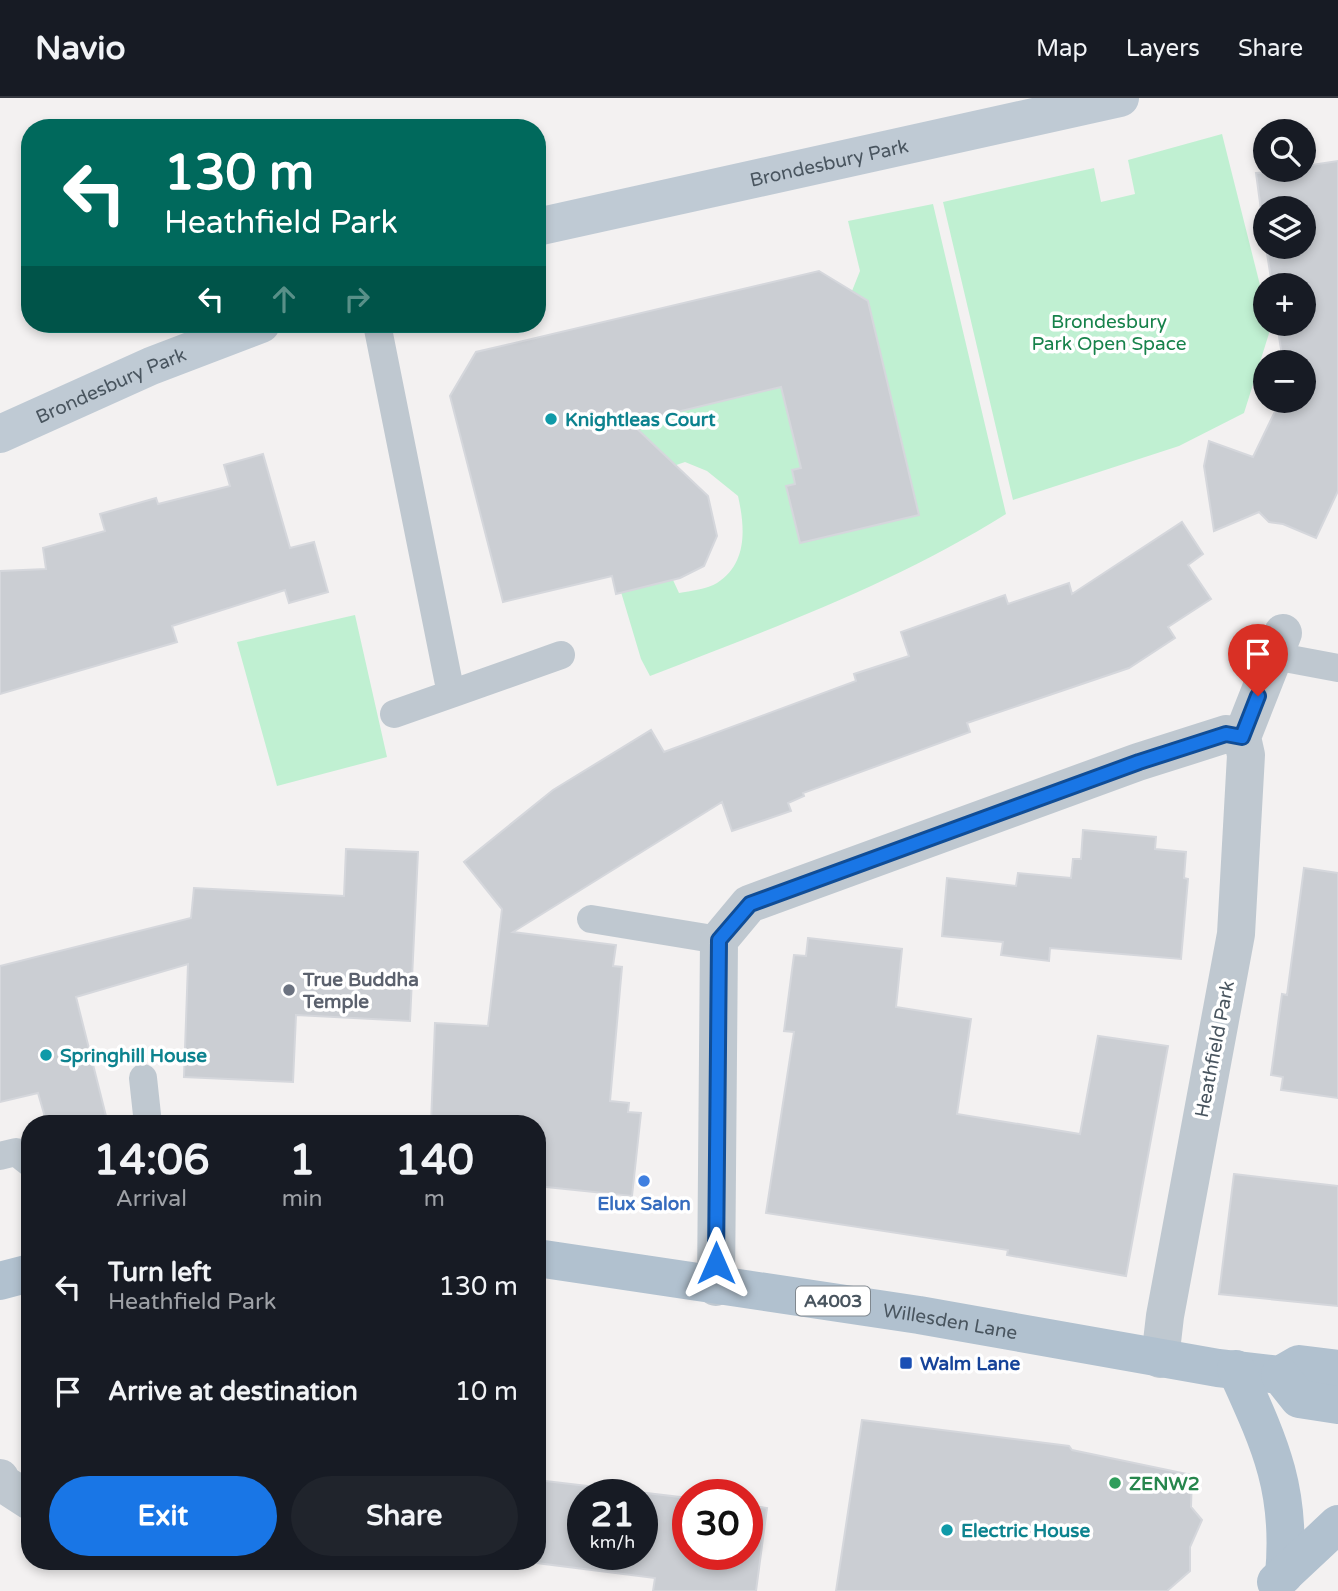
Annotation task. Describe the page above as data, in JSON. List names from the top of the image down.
{
  "streets": {
    "main road": ["A4003", "Willesden Lane"],
    "street": ["Brondesbury Park", "Heathfield Park"]
  },
  "crossings": [
    ["Heathfield Park", "Willesden Lane"]
  ],
  "parks": ["Brondesbury Park Open Space"],
  "places": {
    "other": [
      "Knightleas Court",
      "True Buddha Temple",
      "Springhill House",
      "Elux Salon",
      "ZENW2",
      "Electric House"
    ],
    "transit": ["Walm Lane"]
  },
  "page": {
    "header": "Navio",
    "nav": ["Map", "Layers", "Share"],
    "map_buttons": ["+", "−"],
    "turn": ["130 m", "Heathfield Park"],
    "eta": [
      "14:06",
      "Arrival",
      "1",
      "min",
      "140",
      "m"
    ],
    "list": [
      {
        "name": "Turn left",
        "note": "Heathfield Park",
        "value": "130 m"
      },
      {
        "name": "Arrive at destination",
        "value": "10 m"
      }
    ],
    "buttons": ["Exit", "Share"],
    "speed": "21 km/h",
    "limit": "30"
  }
}
